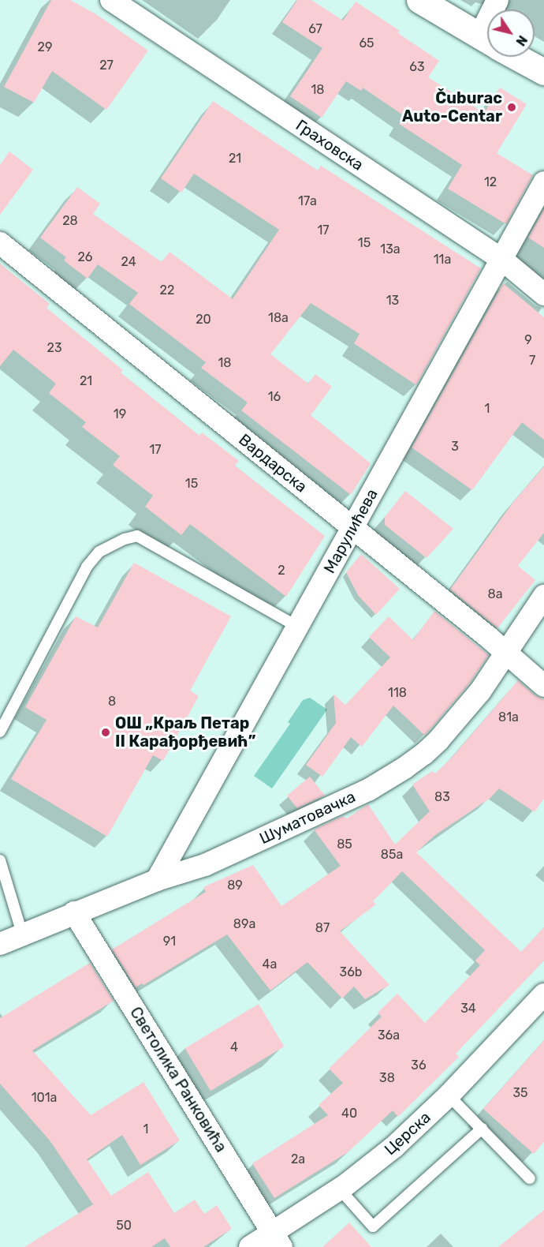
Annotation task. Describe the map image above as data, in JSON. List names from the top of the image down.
{
  "streets": {
    "street": [
      "Граховска",
      "Вардарска",
      "Марулићева",
      "Шуматовачка",
      "Светолика Ранковића",
      "Церска"
    ]
  },
  "crossings": [
    ["Граховска", "Марулићева"],
    ["Вардарска", "Марулићева"],
    ["Вардарска", "Шуматовачка"],
    ["Марулићева", "Шуматовачка"],
    ["Шуматовачка", "Светолика Ранковића"],
    ["Светолика Ранковића", "Церска"]
  ],
  "places": ["Čuburac Auto-Centar", "ОШ „Краљ Петар II Карађорђевић”"],
  "house_numbers": [
    "67",
    "65",
    "29",
    "27",
    "63",
    "18",
    "21",
    "12",
    "17a",
    "28",
    "17",
    "15",
    "13a",
    "26",
    "11a",
    "24",
    "22",
    "13",
    "18a",
    "20",
    "9",
    "23",
    "7",
    "18",
    "21",
    "16",
    "1",
    "19",
    "3",
    "17",
    "15",
    "2",
    "8a",
    "118",
    "8",
    "81a",
    "83",
    "85",
    "85a",
    "89",
    "89a",
    "87",
    "91",
    "4a",
    "36b",
    "34",
    "36a",
    "4",
    "36",
    "38",
    "35",
    "101a",
    "40",
    "1",
    "2a",
    "50"
  ],
  "north": "bottom right"
}
